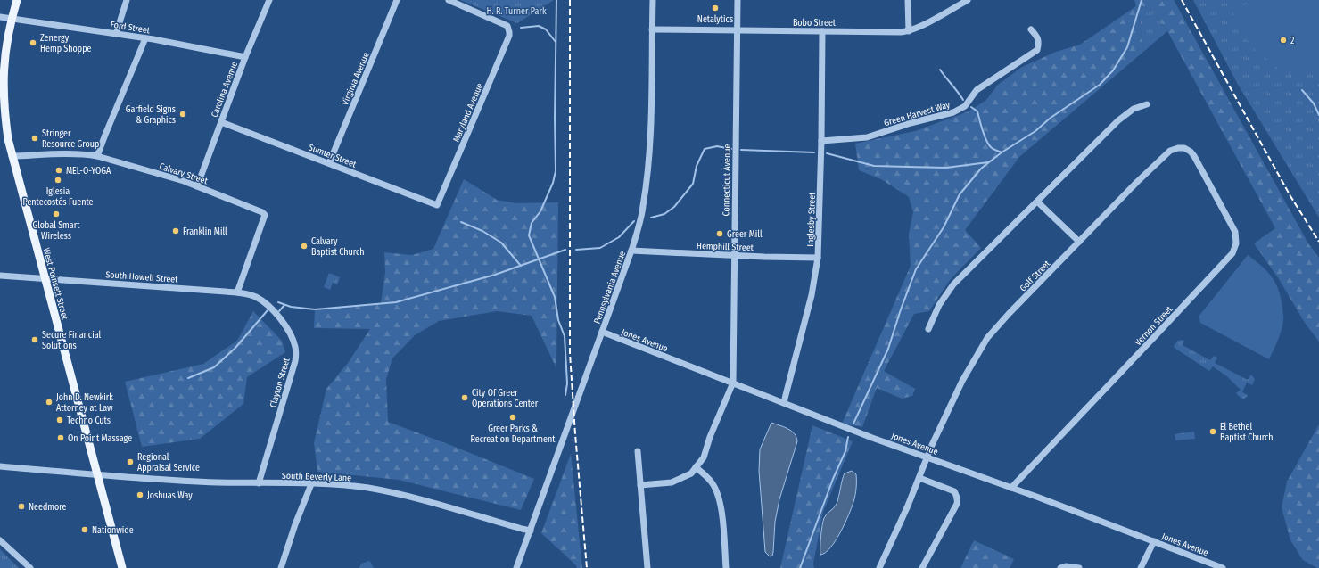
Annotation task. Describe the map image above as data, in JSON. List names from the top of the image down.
{
  "streets": {
    "main road": ["West Poinsett Street"],
    "street": [
      "Bobo Street",
      "Ford Street",
      "Virginia Avenue",
      "Carolina Avenue",
      "Maryland Avenue",
      "Green Harvest Way",
      "Sumter Street",
      "Calvary Street",
      "Connecticut Avenue",
      "Inglesby Street",
      "Hemphill Street",
      "Golf Street",
      "South Howell Street",
      "Pennsylvania Avenue",
      "Vernon Street",
      "Jones Avenue",
      "Clayton Street",
      "South Beverly Lane"
    ]
  },
  "crossings": [
    ["Bobo Street", "Connecticut Avenue"],
    ["Bobo Street", "Inglesby Street"],
    ["Bobo Street", "Pennsylvania Avenue"],
    ["Ford Street", "Carolina Avenue"],
    ["Ford Street", "West Poinsett Street"],
    ["Virginia Avenue", "Sumter Street"],
    ["Carolina Avenue", "Sumter Street"],
    ["Carolina Avenue", "Calvary Street"],
    ["Maryland Avenue", "Sumter Street"],
    ["Green Harvest Way", "Inglesby Street"],
    ["Calvary Street", "South Howell Street"],
    ["Calvary Street", "West Poinsett Street"],
    ["Calvary Street", "Clayton Street"],
    ["Connecticut Avenue", "Hemphill Street"],
    ["Connecticut Avenue", "Jones Avenue"],
    ["Inglesby Street", "Hemphill Street"],
    ["Inglesby Street", "Jones Avenue"],
    ["Hemphill Street", "Pennsylvania Avenue"],
    ["Golf Street", "Vernon Street"],
    ["Golf Street", "Jones Avenue"],
    ["South Howell Street", "West Poinsett Street"],
    ["South Howell Street", "Clayton Street"],
    ["West Poinsett Street", "South Beverly Lane"],
    ["Pennsylvania Avenue", "Jones Avenue"],
    ["Pennsylvania Avenue", "South Beverly Lane"],
    ["Vernon Street", "Jones Avenue"],
    ["Clayton Street", "South Beverly Lane"]
  ],
  "parks": ["H. R. Turner Park"],
  "places": [
    "Netalytics",
    "2",
    "Zenergy Hemp Shoppe",
    "Garfield Signs & Graphics",
    "Stringer Resource Group",
    "MEL-O-YOGA",
    "Iglesia Pentecostés Fuente",
    "Global Smart Wireless",
    "Franklin Mill",
    "Greer Mill",
    "Calvary Baptist Church",
    "Secure Financial Solutions",
    "City Of Greer Operations Center",
    "John D. Newkirk Attorney at Law",
    "Greer Parks & Recreation Department",
    "Techno Cuts",
    "El Bethel Baptist Church",
    "On Point Massage",
    "Regional Appraisal Service",
    "Joshuas Way",
    "Needmore",
    "Nationwide"
  ]
}
